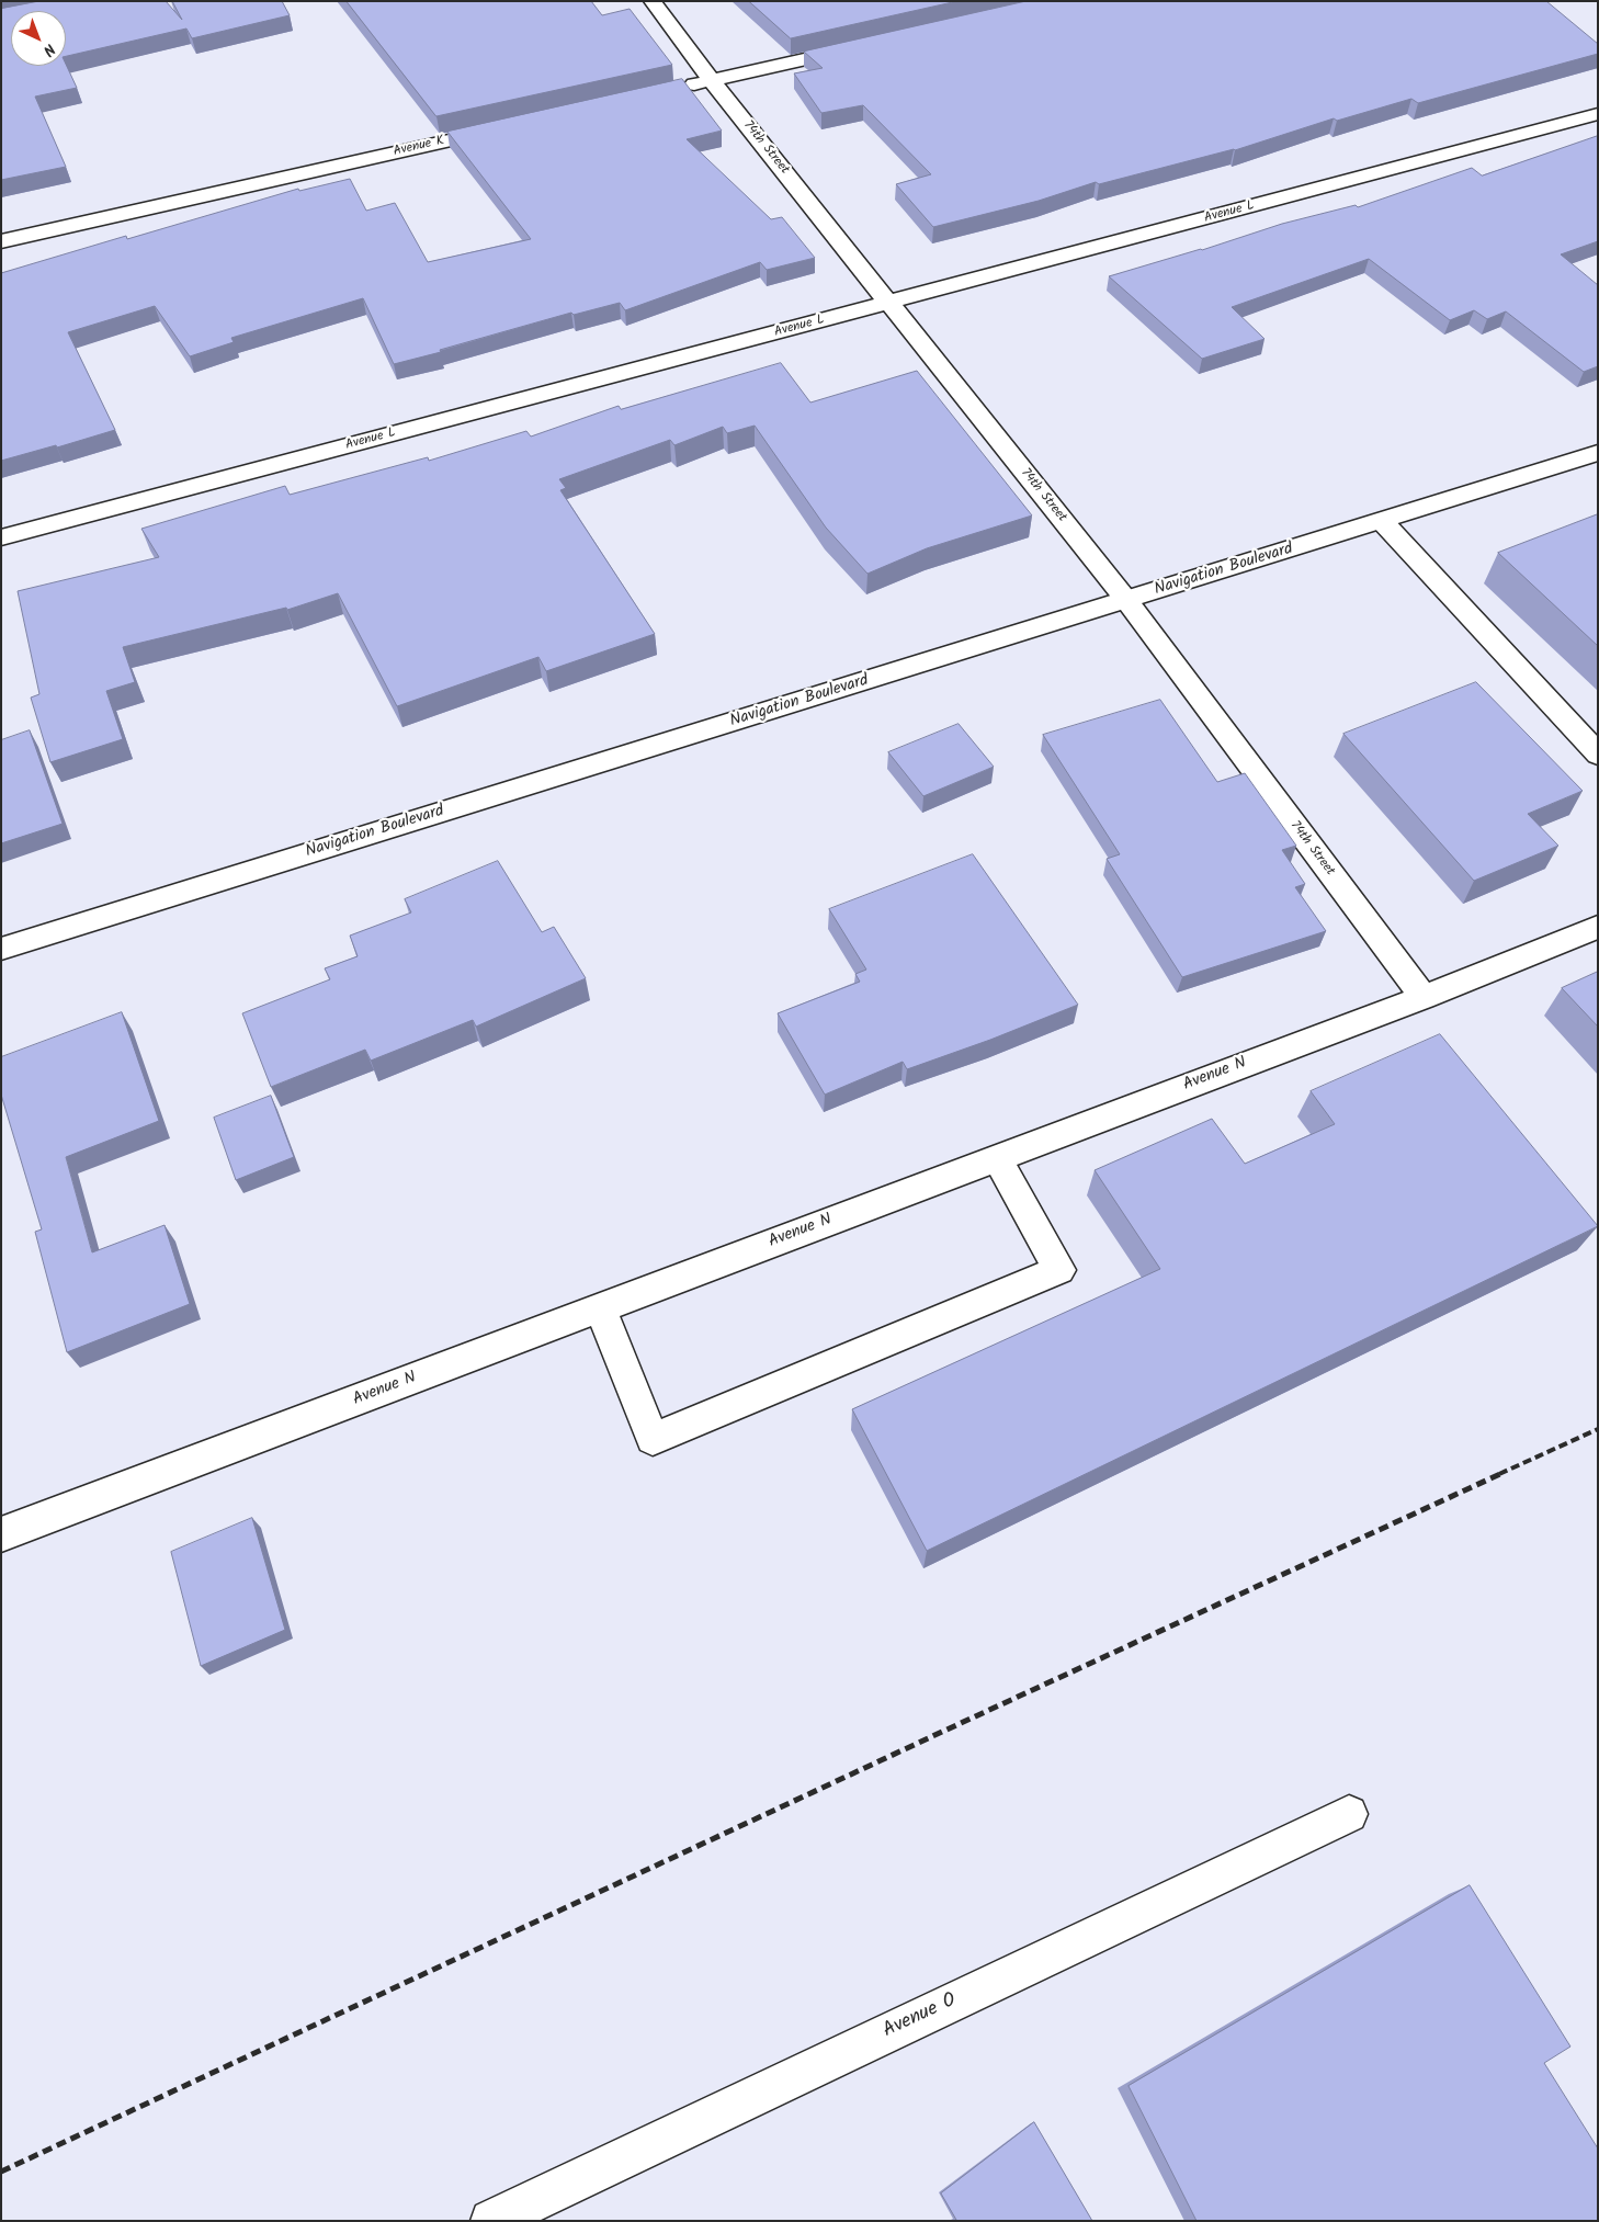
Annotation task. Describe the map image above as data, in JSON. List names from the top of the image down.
{
  "streets": {
    "street": [
      "Avenue K",
      "74th Street",
      "Avenue L",
      "Navigation Boulevard",
      "Avenue N",
      "Avenue O"
    ]
  },
  "crossings": [
    ["74th Street", "Avenue L"],
    ["74th Street", "Navigation Boulevard"],
    ["74th Street", "Avenue N"]
  ],
  "north": "bottom right"
}
